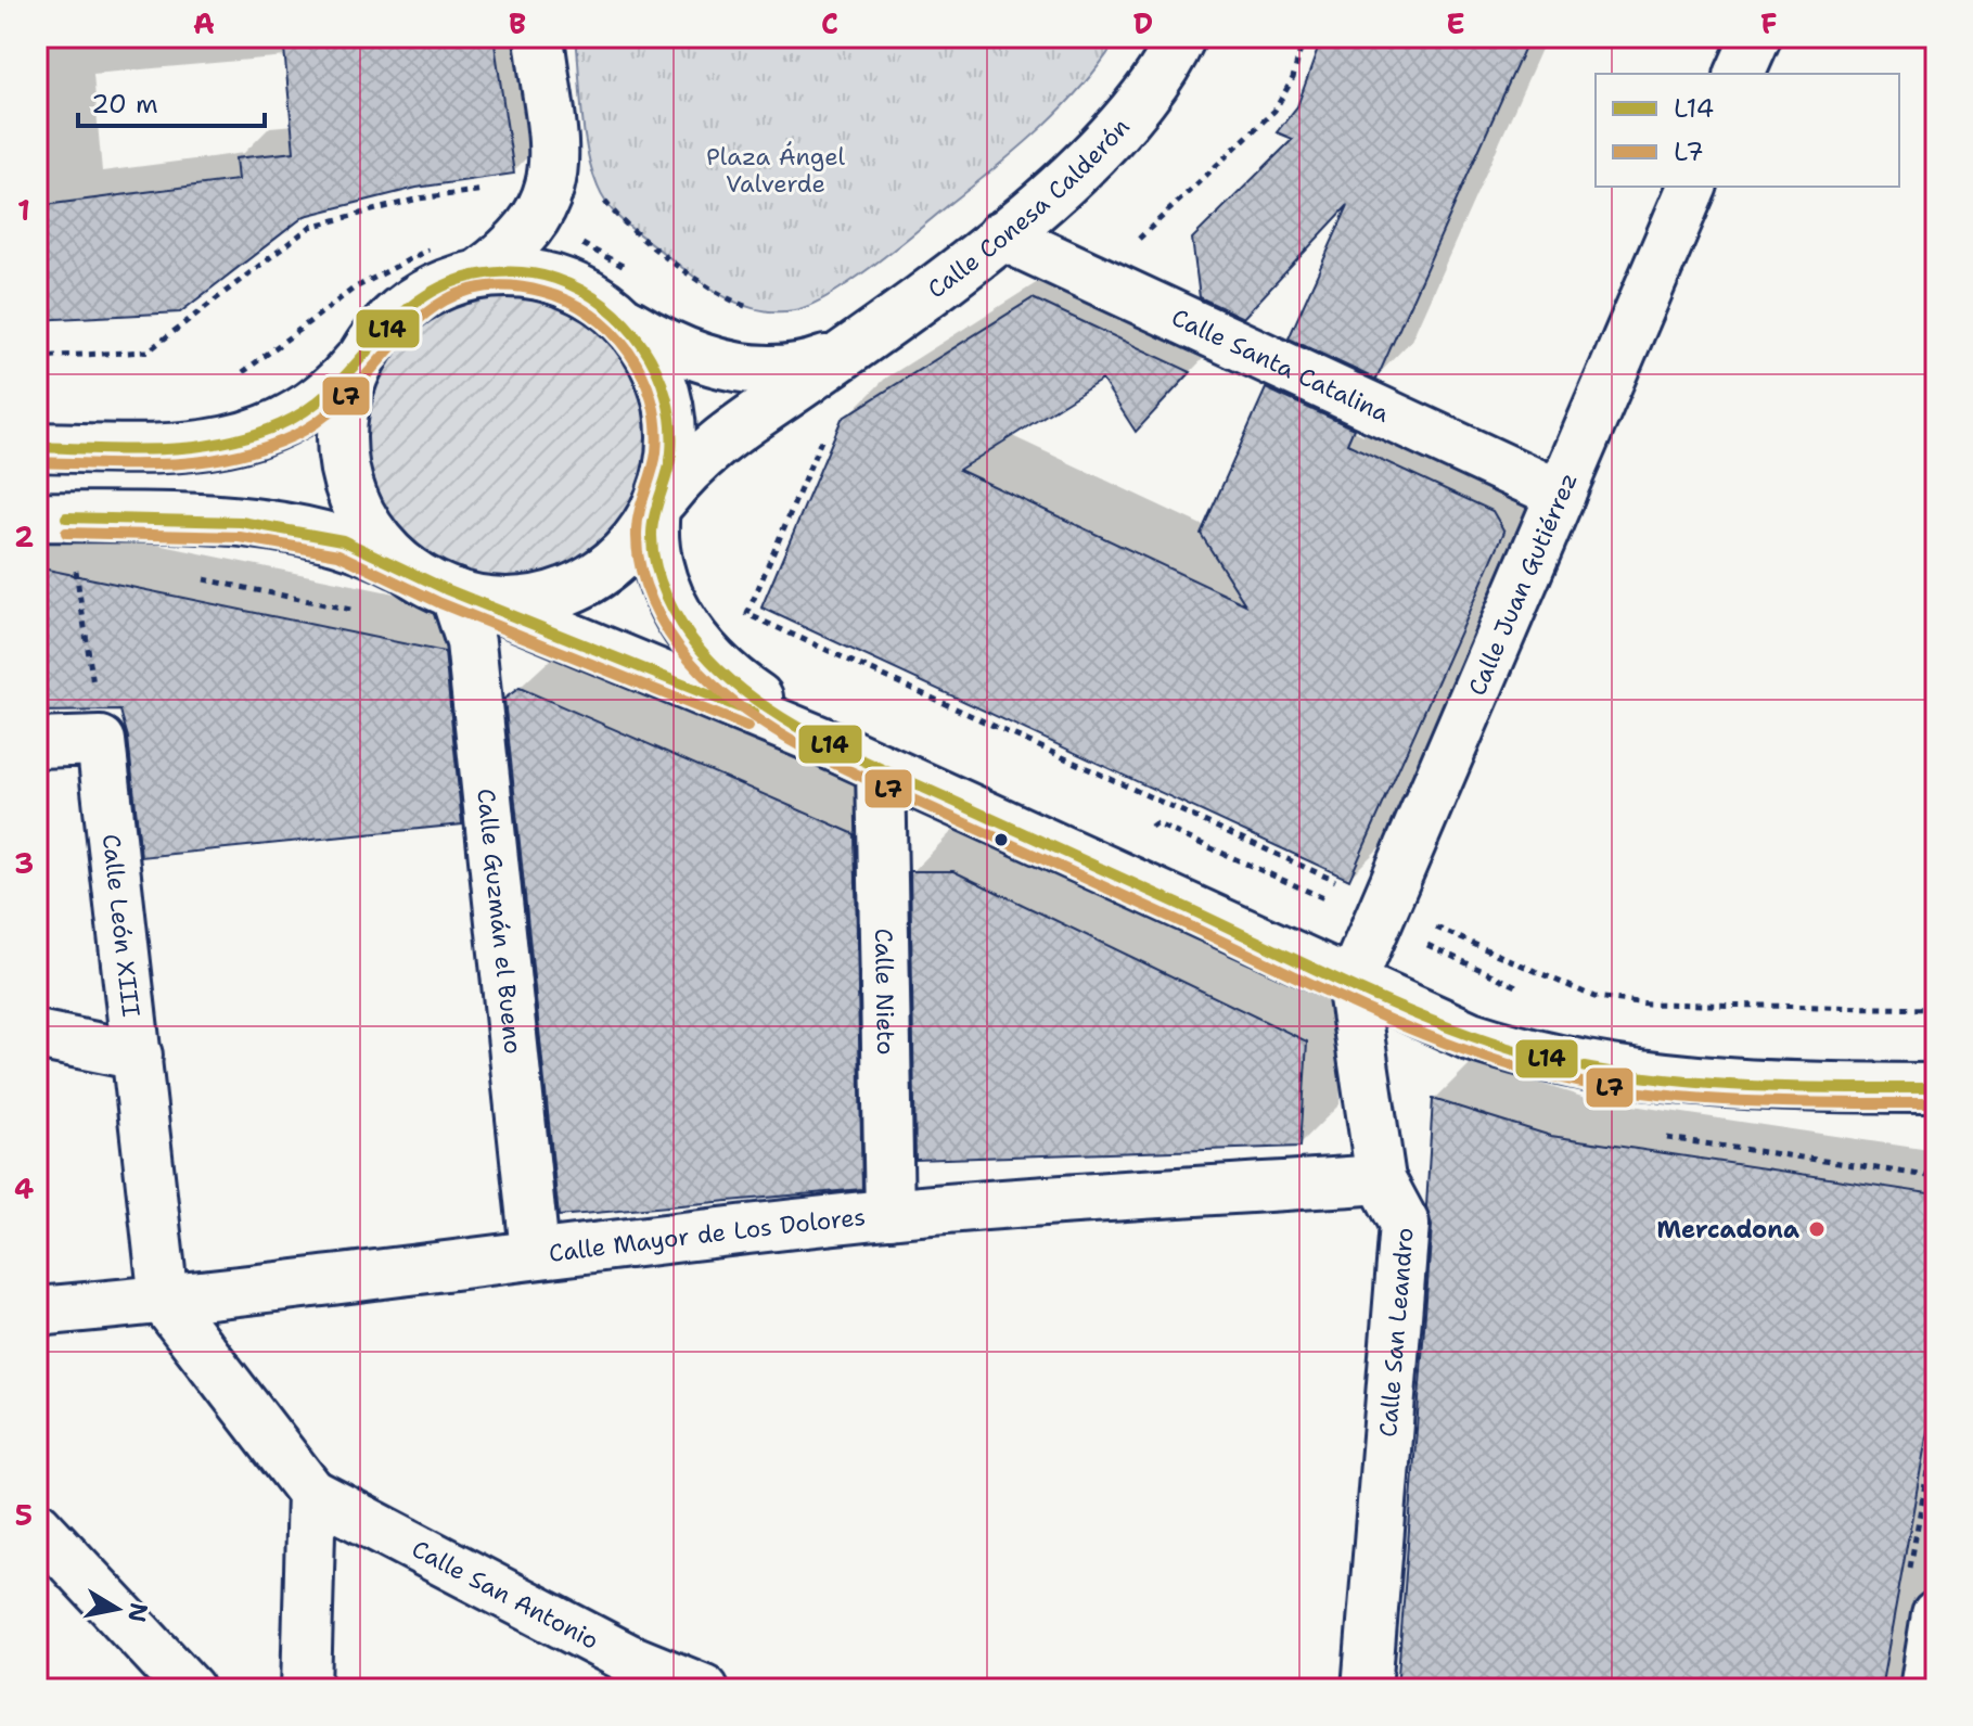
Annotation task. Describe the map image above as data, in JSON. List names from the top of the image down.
{
  "streets": {
    "street": [
      "Calle Conesa Calderón",
      "Calle Santa Catalina",
      "Calle Juan Gutiérrez",
      "Calle Guzmán el Bueno",
      "Calle León XIII",
      "Calle Nieto",
      "Calle Mayor de Los Dolores",
      "Calle San Leandro",
      "Calle San Antonio"
    ]
  },
  "crossings": [
    ["Calle Conesa Calderón", "Calle Santa Catalina"],
    ["Calle Santa Catalina", "Calle Juan Gutiérrez"],
    ["Calle Juan Gutiérrez", "Calle San Leandro"],
    ["Calle Guzmán el Bueno", "Calle Mayor de Los Dolores"],
    ["Calle León XIII", "Calle Mayor de Los Dolores"],
    ["Calle Nieto", "Calle Mayor de Los Dolores"],
    ["Calle Mayor de Los Dolores", "Calle San Leandro"]
  ],
  "parks": ["Plaza Ángel Valverde"],
  "places": ["Mercadona"],
  "lines": ["transit line L14", "transit line L7"],
  "legend": ["L14", "L7"],
  "scale_bar": "20 m",
  "north": "right",
  "grid": {
    "columns": [
      "A",
      "B",
      "C",
      "D",
      "E",
      "F"
    ],
    "rows": [
      "1",
      "2",
      "3",
      "4",
      "5"
    ]
  }
}
